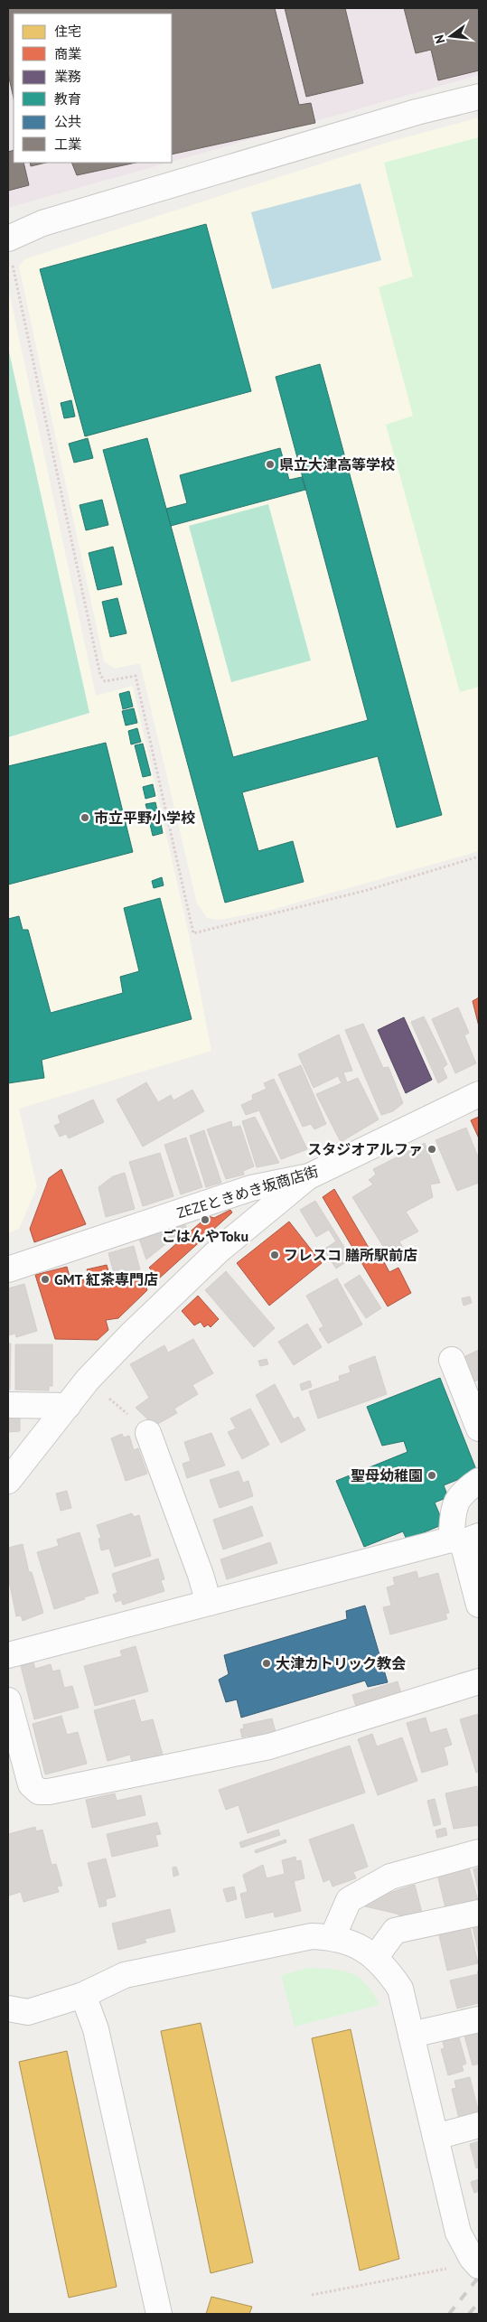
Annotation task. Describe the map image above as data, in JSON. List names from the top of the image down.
{
  "streets": {
    "street": ["ZEZEときめき坂商店街"]
  },
  "places": [
    "県立大津高等学校",
    "市立平野小学校",
    "スタジオアルファ",
    "ごはんやToku",
    "フレスコ 膳所駅前店",
    "GMT 紅茶専門店",
    "聖母幼稚園",
    "大津カトリック教会"
  ],
  "legend": [
    "住宅",
    "商業",
    "業務",
    "教育",
    "公共",
    "工業"
  ],
  "north": "left"
}
